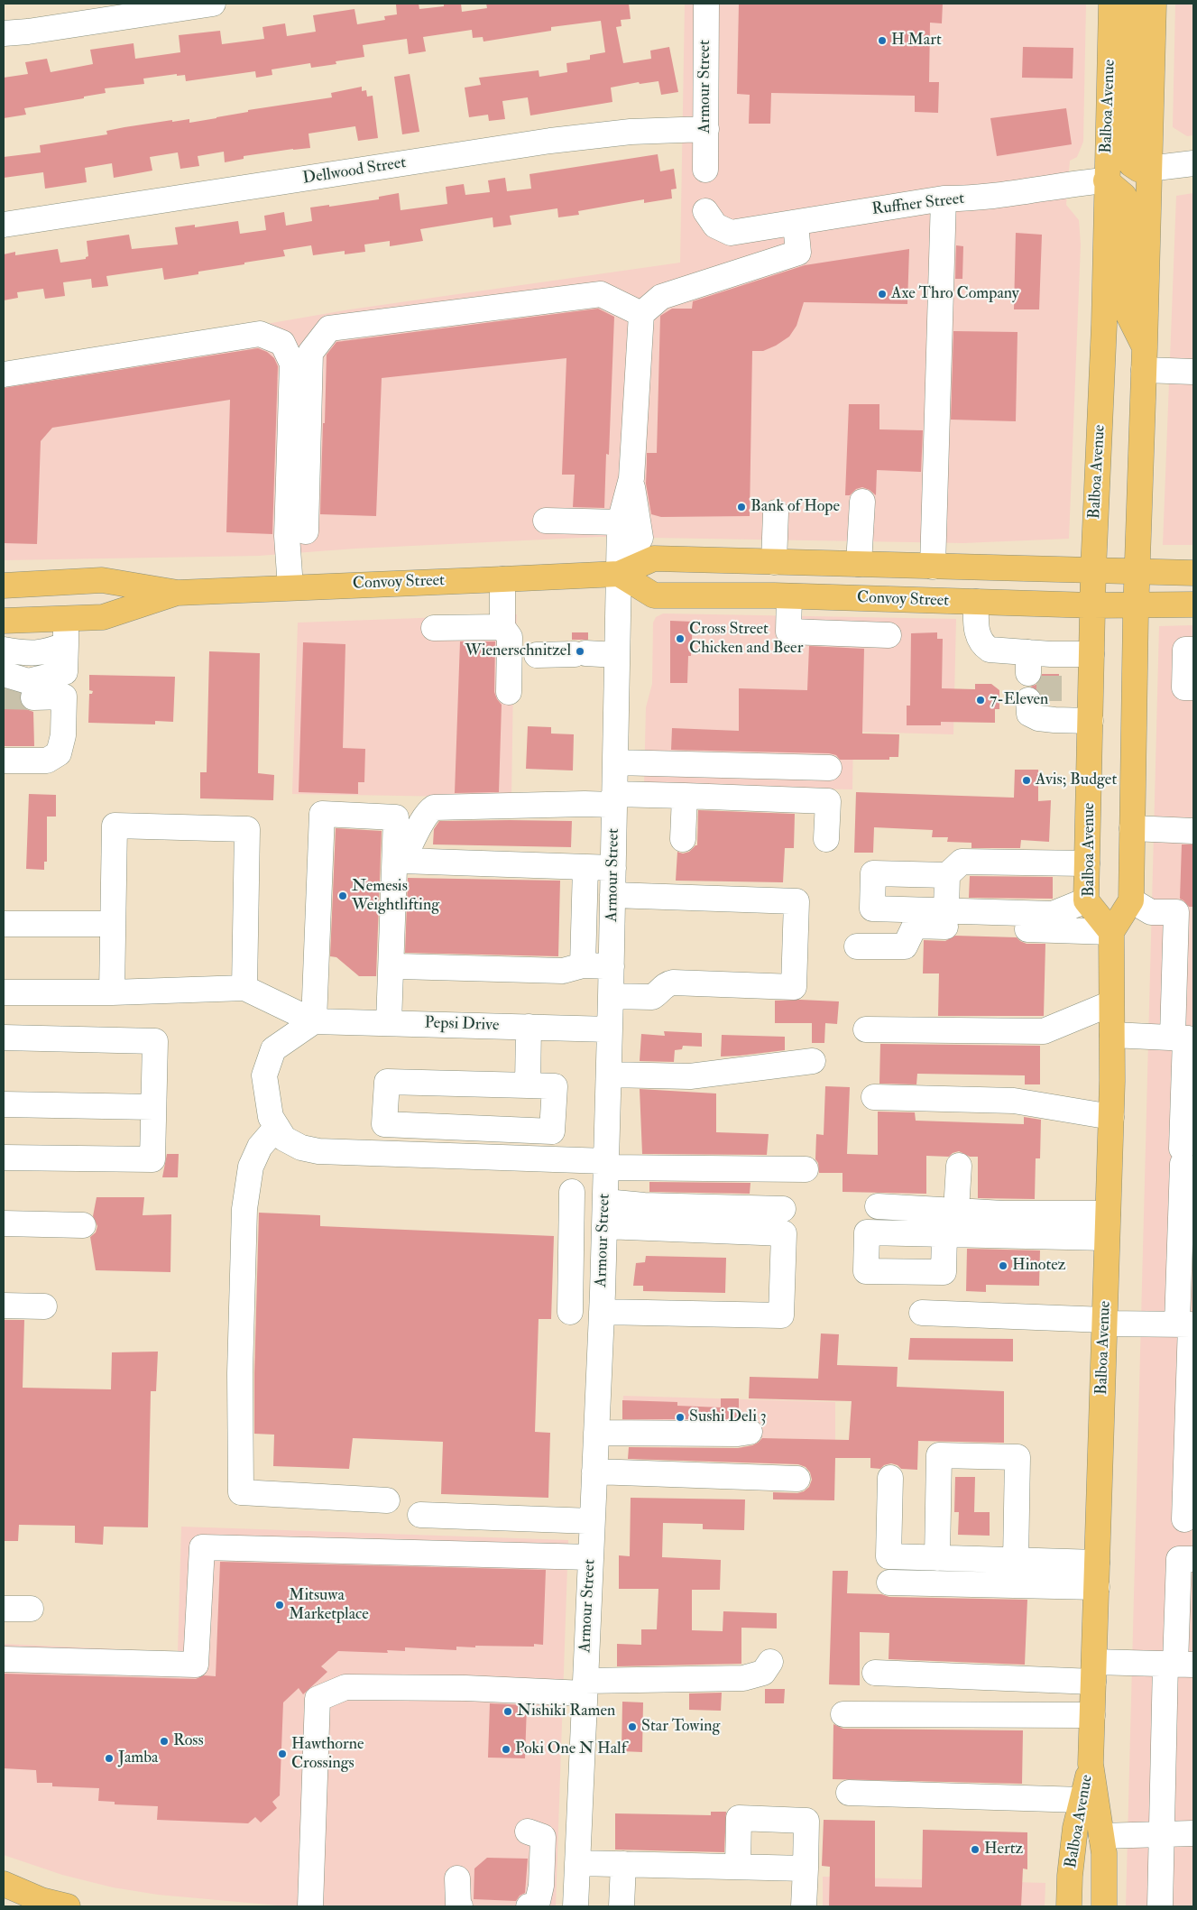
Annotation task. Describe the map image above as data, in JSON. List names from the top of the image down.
{
  "streets": {
    "main road": ["Balboa Avenue", "Convoy Street"],
    "street": [
      "Armour Street",
      "Dellwood Street",
      "Ruffner Street",
      "Pepsi Drive"
    ]
  },
  "crossings": [
    ["Armour Street", "Dellwood Street"],
    ["Armour Street", "Convoy Street"],
    ["Armour Street", "Pepsi Drive"],
    ["Balboa Avenue", "Ruffner Street"],
    ["Balboa Avenue", "Convoy Street"]
  ],
  "places": [
    "H Mart",
    "Axe Thro Company",
    "Bank of Hope",
    "Cross Street Chicken and Beer",
    "Wienerschnitzel",
    "7-Eleven",
    "Avis; Budget",
    "Nemesis Weightlifting",
    "Hinotez",
    "Sushi Deli 3",
    "Mitsuwa Marketplace",
    "Nishiki Ramen",
    "Star Towing",
    "Ross",
    "Poki One N Half",
    "Hawthorne Crossings",
    "Jamba",
    "Hertz"
  ]
}
